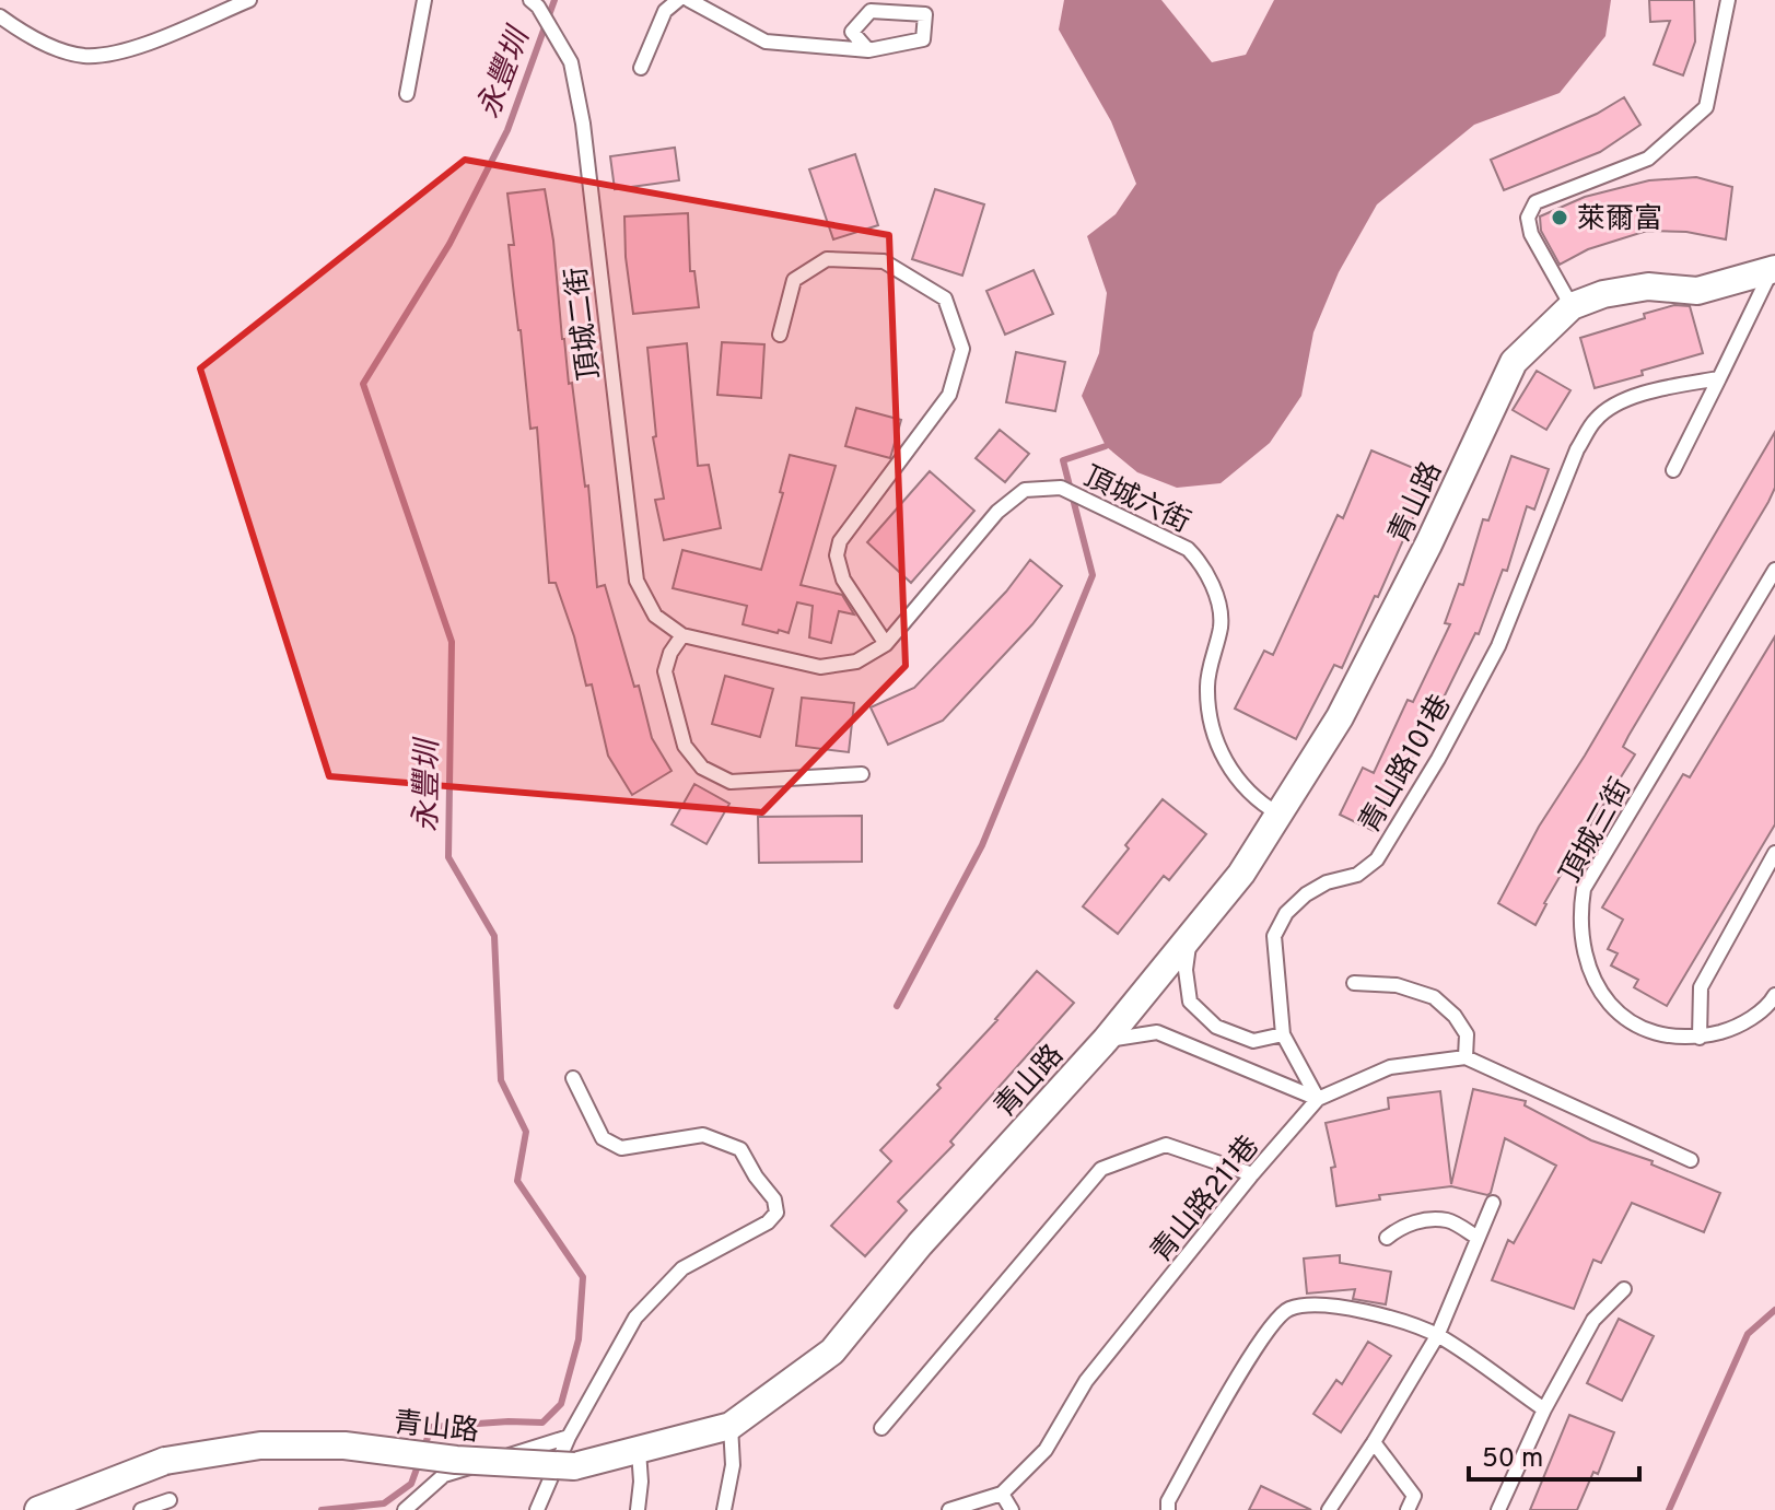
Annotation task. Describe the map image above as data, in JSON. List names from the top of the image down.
{
  "streets": {
    "street": ["青山路"],
    "lane": [
      "頂城二街",
      "頂城六街",
      "青山路101巷",
      "頂城三街",
      "青山路211巷"
    ]
  },
  "crossings": [
    ["頂城二街", "頂城六街"],
    ["頂城六街", "青山路"],
    ["青山路101巷", "青山路211巷"]
  ],
  "water": ["永豐圳"],
  "places": ["萊爾富"],
  "scale_bar": "50 m"
}
